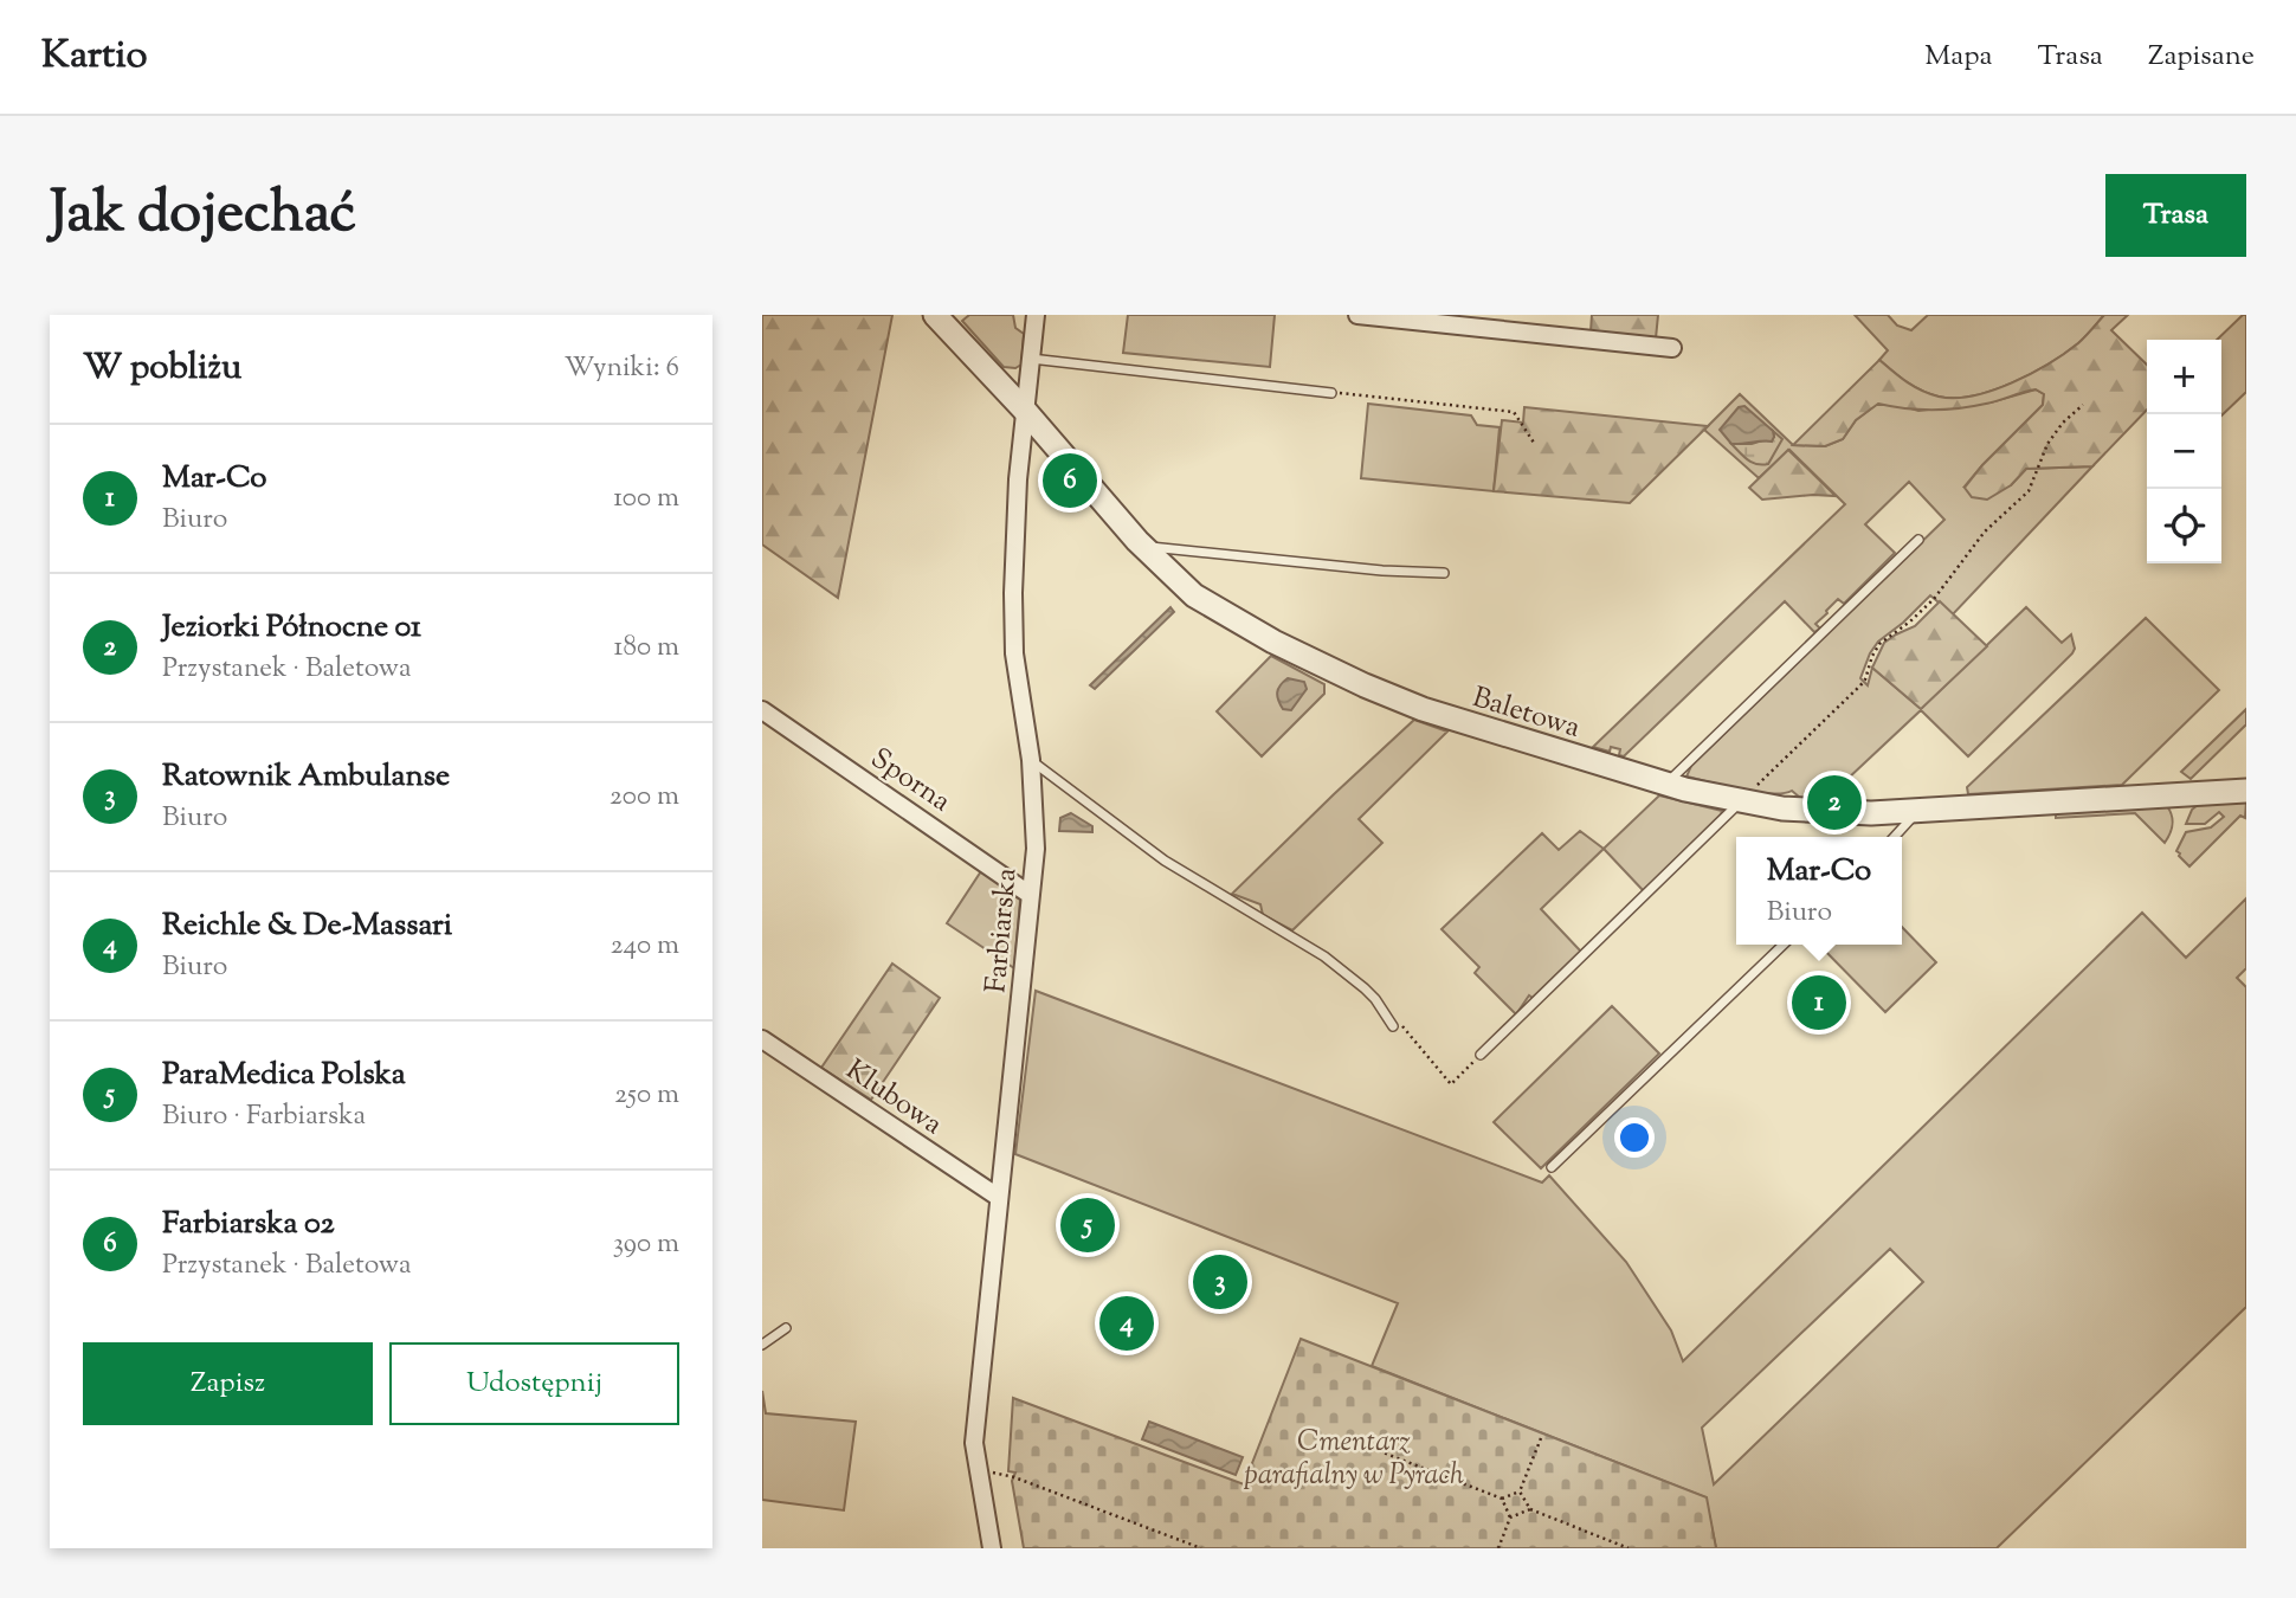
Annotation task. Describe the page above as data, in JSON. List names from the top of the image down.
{
  "streets": {
    "street": [
      "Baletowa",
      "Sporna",
      "Farbiarska",
      "Klubowa"
    ]
  },
  "crossings": [
    ["Baletowa", "Farbiarska"],
    ["Sporna", "Farbiarska"],
    ["Farbiarska", "Klubowa"]
  ],
  "parks": ["Cmentarz parafialny w Pyrach"],
  "page": {
    "header": "Kartio",
    "nav": ["Mapa", "Trasa", "Zapisane"],
    "title": "Jak dojechać",
    "buttons": [
      "Trasa",
      ["Zapisz", "Udostępnij"]
    ],
    "heading": ["W pobliżu", "Wyniki: 6"],
    "map_buttons": ["+", "−"],
    "list": [
      {
        "mark": "1",
        "name": "Mar-Co",
        "note": "Biuro",
        "value": "100 m"
      },
      {
        "mark": "2",
        "name": "Jeziorki Północne 01",
        "note": "Przystanek · Baletowa",
        "value": "180 m"
      },
      {
        "mark": "3",
        "name": "Ratownik Ambulanse",
        "note": "Biuro",
        "value": "200 m"
      },
      {
        "mark": "4",
        "name": "Reichle & De-Massari",
        "note": "Biuro",
        "value": "240 m"
      },
      {
        "mark": "5",
        "name": "ParaMedica Polska",
        "note": "Biuro · Farbiarska",
        "value": "250 m"
      },
      {
        "mark": "6",
        "name": "Farbiarska 02",
        "note": "Przystanek · Baletowa",
        "value": "390 m"
      }
    ],
    "pins": [
      "6",
      "2",
      "1",
      "5",
      "3",
      "4"
    ],
    "popup": ["Mar-Co", "Biuro"]
  }
}
